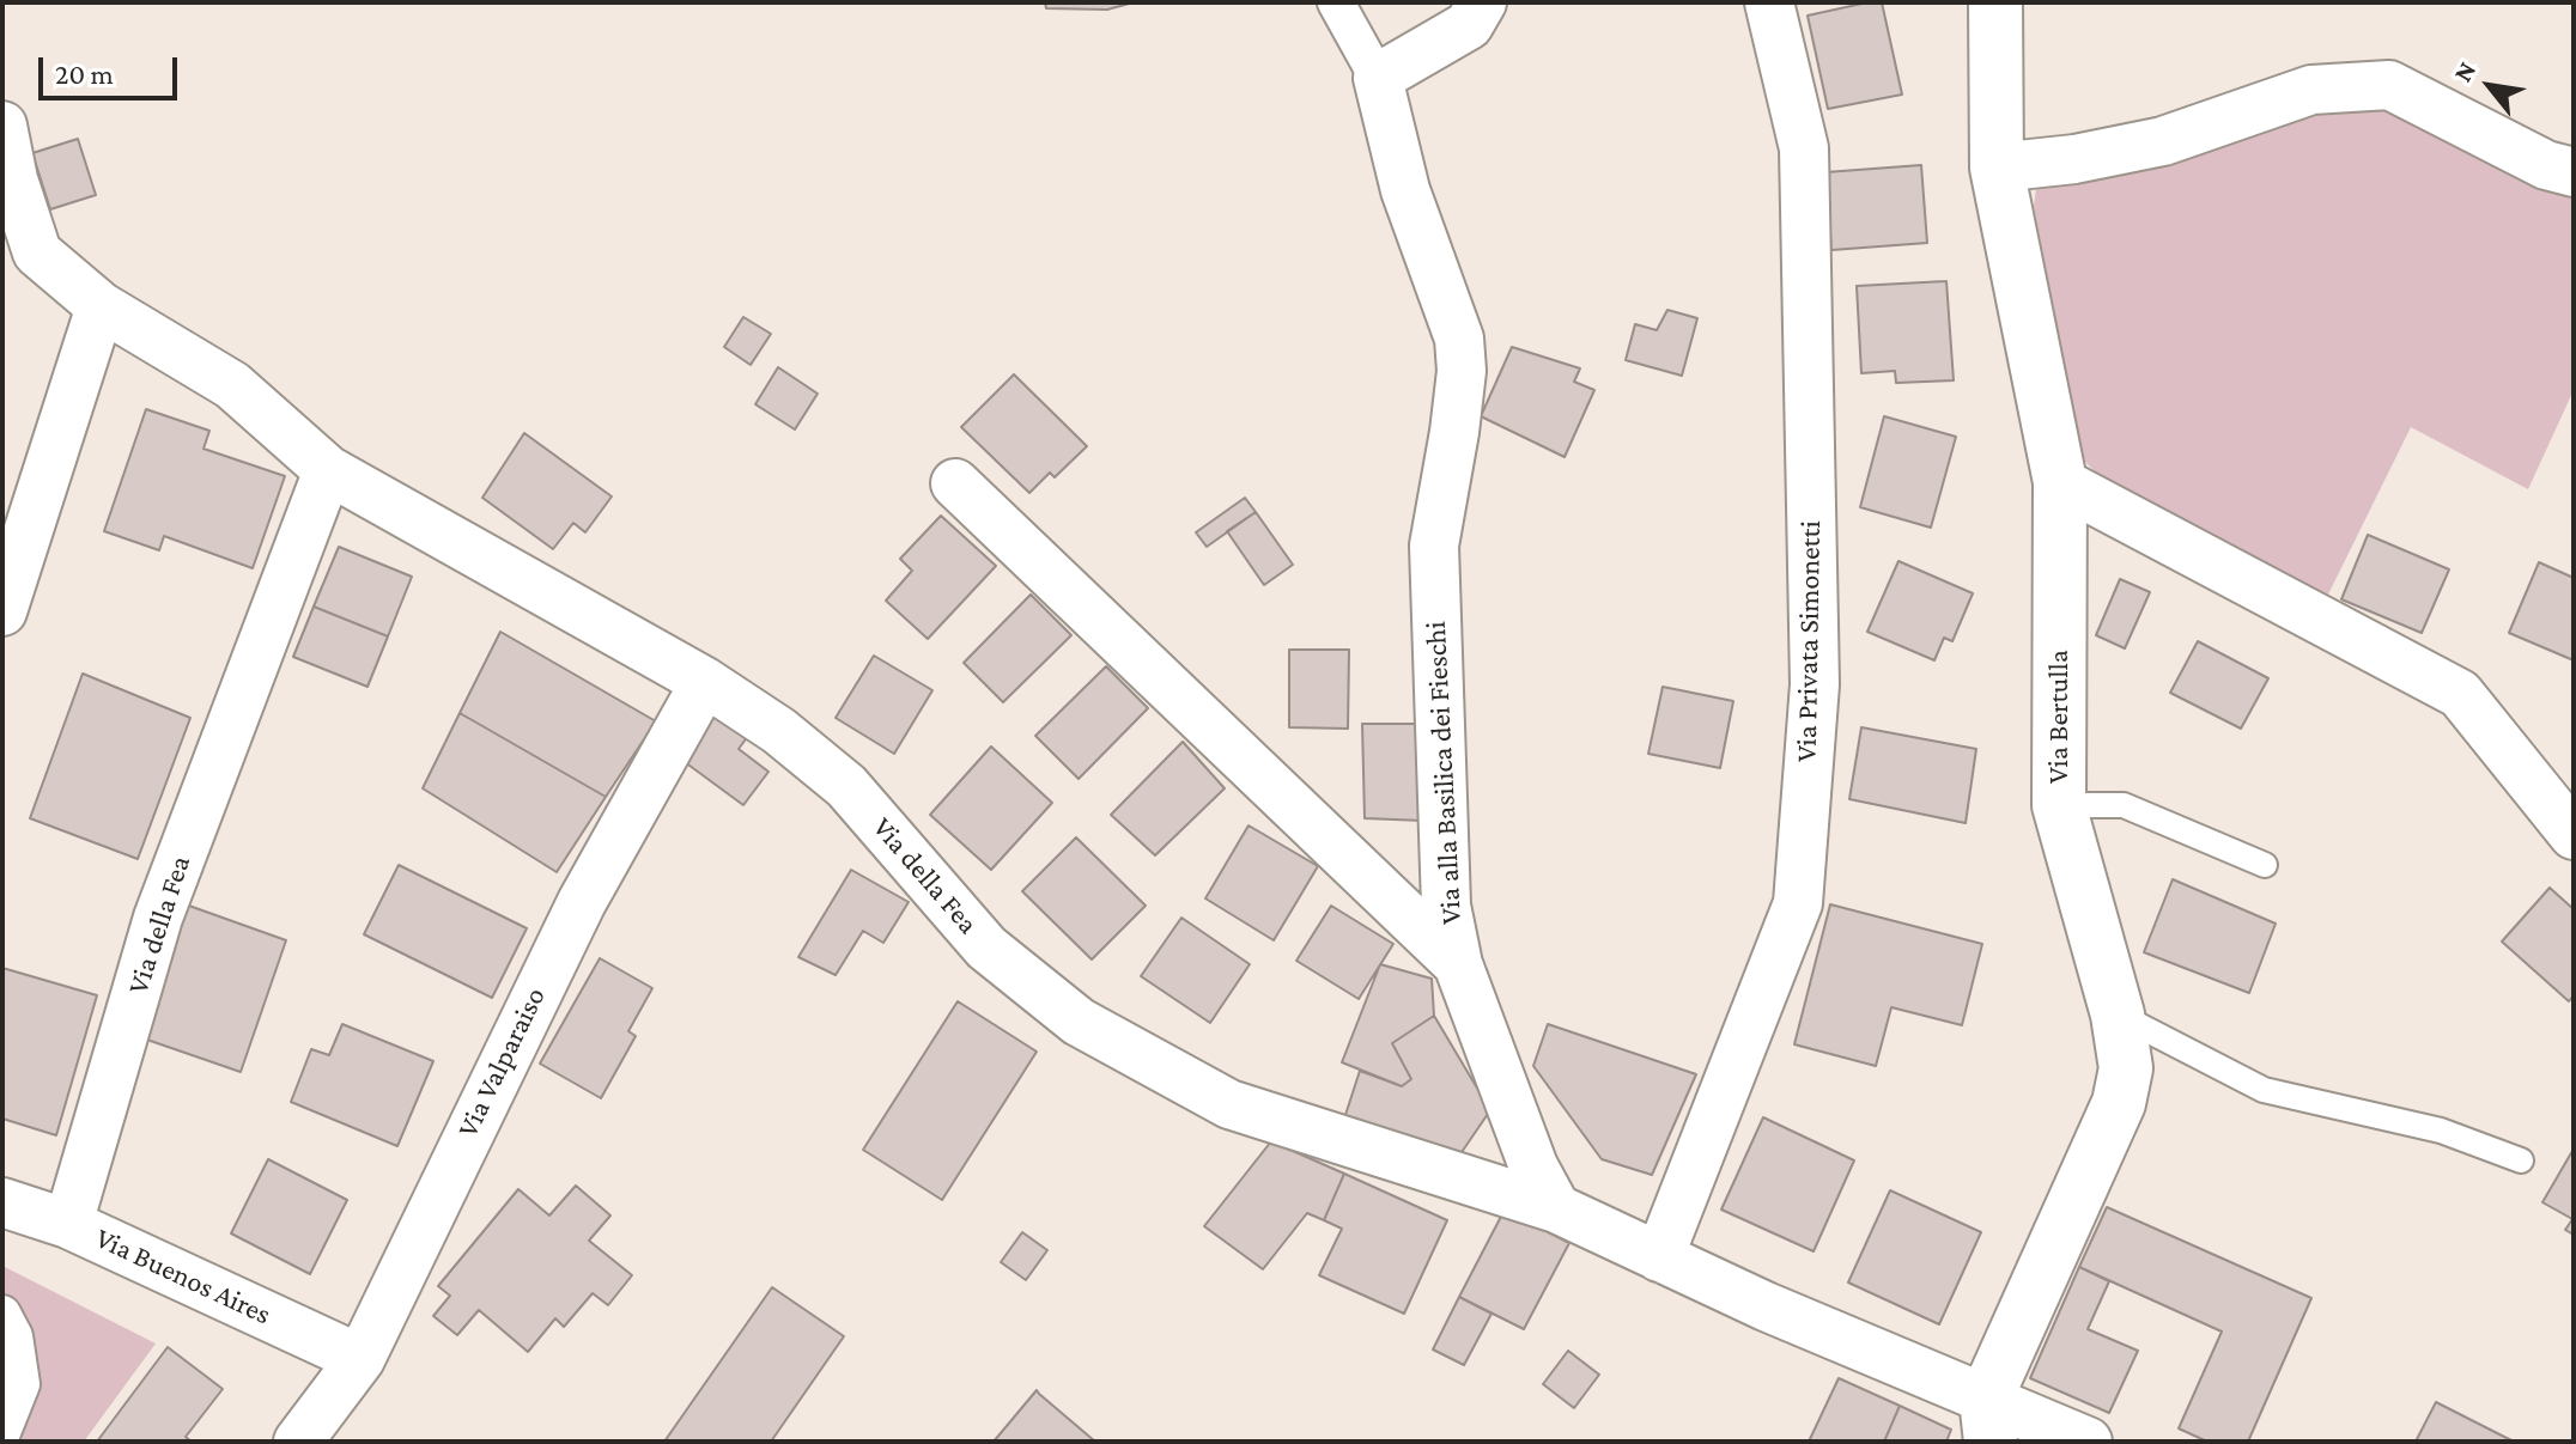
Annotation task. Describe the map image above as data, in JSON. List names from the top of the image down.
{
  "streets": {
    "street": [
      "Via Privata Simonetti",
      "Via Bertulla",
      "Via alla Basilica dei Fieschi",
      "Via della Fea",
      "Via Valparaiso",
      "Via Buenos Aires"
    ]
  },
  "crossings": [
    ["Via alla Basilica dei Fieschi", "Via della Fea"],
    ["Via della Fea", "Via Valparaiso"],
    ["Via della Fea", "Via Buenos Aires"],
    ["Via Valparaiso", "Via Buenos Aires"]
  ],
  "scale_bar": "20 m",
  "north": "top left"
}
